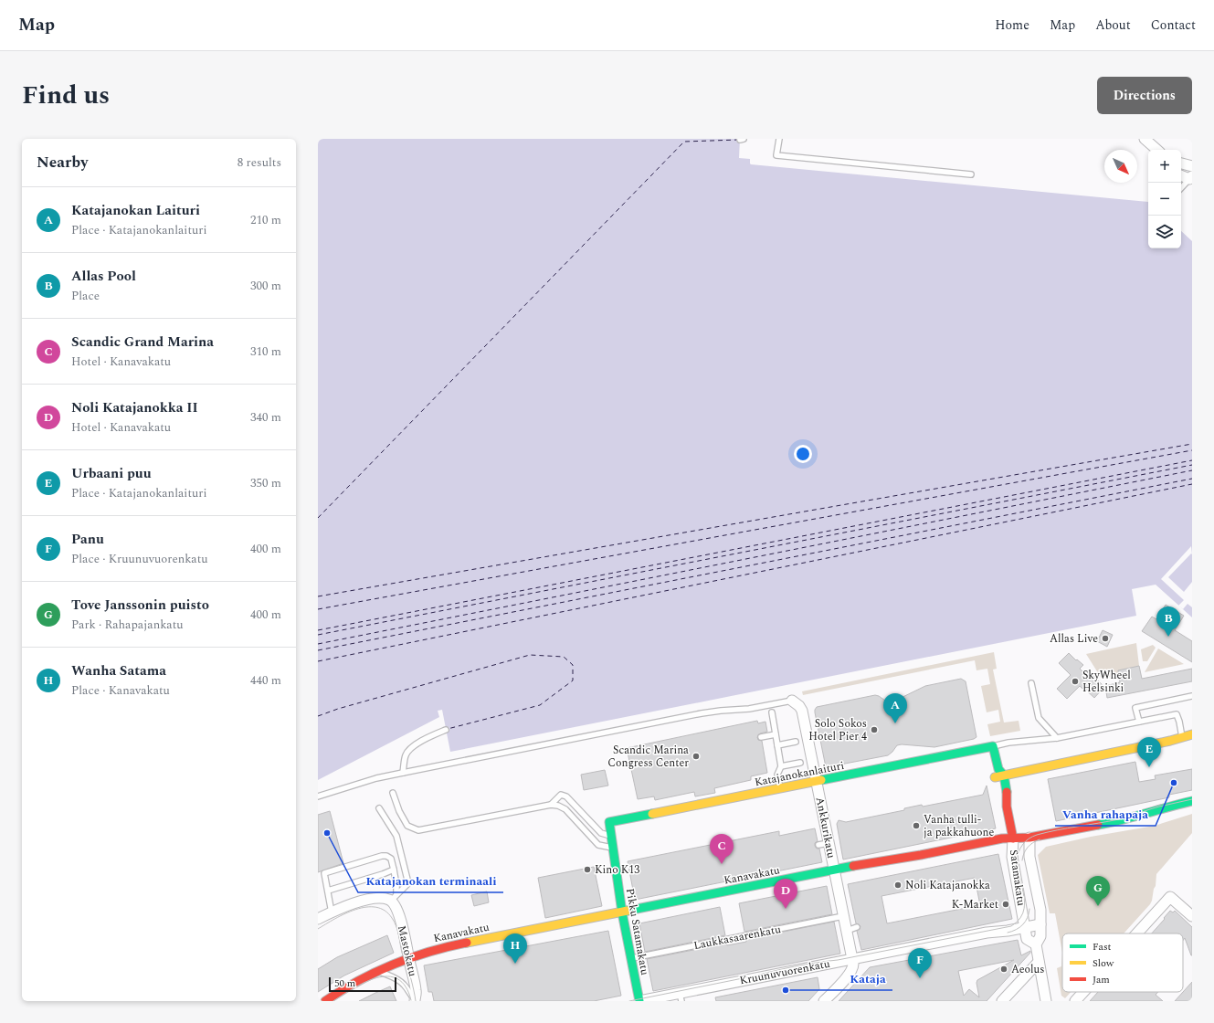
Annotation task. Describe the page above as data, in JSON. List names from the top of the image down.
{
  "streets": {
    "main road": [
      "Katajanokanlaituri",
      "Kanavakatu",
      "Satamakatu",
      "Pikku Satamakatu"
    ],
    "street": ["Ankkurikatu", "Mastokatu", "Kruunuvuorenkatu"],
    "lane": ["Laukkasaarenkatu"]
  },
  "crossings": [
    ["Katajanokanlaituri", "Ankkurikatu"],
    ["Katajanokanlaituri", "Pikku Satamakatu"],
    ["Ankkurikatu", "Kanavakatu"],
    ["Ankkurikatu", "Laukkasaarenkatu"],
    ["Ankkurikatu", "Kruunuvuorenkatu"],
    ["Kanavakatu", "Satamakatu"],
    ["Kanavakatu", "Pikku Satamakatu"],
    ["Kanavakatu", "Mastokatu"],
    ["Satamakatu", "Kruunuvuorenkatu"],
    ["Pikku Satamakatu", "Laukkasaarenkatu"],
    ["Pikku Satamakatu", "Kruunuvuorenkatu"]
  ],
  "places": [
    "Allas Live",
    "SkyWheel Helsinki",
    "Solo Sokos Hotel Pier 4",
    "Scandic Marina Congress Center",
    "Vanha rahapaja",
    "Vanha tulli- ja pakkahuone",
    "Katajanokan terminaali",
    "Kino K13",
    "Noli Katajanokka",
    "K-Market",
    "Aeolus",
    "Kataja"
  ],
  "legend": ["Fast", "Slow", "Jam"],
  "scale_bar": "50 m",
  "north": "bottom right",
  "page": {
    "header": "Map",
    "nav": [
      "Home",
      "Map",
      "About",
      "Contact"
    ],
    "title": "Find us",
    "buttons": "Directions",
    "heading": ["Nearby", "8 results"],
    "map_buttons": ["+", "−"],
    "list": [
      {
        "mark": "A",
        "name": "Katajanokan Laituri",
        "note": "Place · Katajanokanlaituri",
        "value": "210 m"
      },
      {
        "mark": "B",
        "name": "Allas Pool",
        "note": "Place",
        "value": "300 m"
      },
      {
        "mark": "C",
        "name": "Scandic Grand Marina",
        "note": "Hotel · Kanavakatu",
        "value": "310 m"
      },
      {
        "mark": "D",
        "name": "Noli Katajanokka II",
        "note": "Hotel · Kanavakatu",
        "value": "340 m"
      },
      {
        "mark": "E",
        "name": "Urbaani puu",
        "note": "Place · Katajanokanlaituri",
        "value": "350 m"
      },
      {
        "mark": "F",
        "name": "Panu",
        "note": "Place · Kruunuvuorenkatu",
        "value": "400 m"
      },
      {
        "mark": "G",
        "name": "Tove Janssonin puisto",
        "note": "Park · Rahapajankatu",
        "value": "400 m"
      },
      {
        "mark": "H",
        "name": "Wanha Satama",
        "note": "Place · Kanavakatu",
        "value": "440 m"
      }
    ],
    "pins": [
      "B",
      "A",
      "E",
      "C",
      "G",
      "D",
      "H",
      "F"
    ],
    "scale": "50 m"
  }
}
